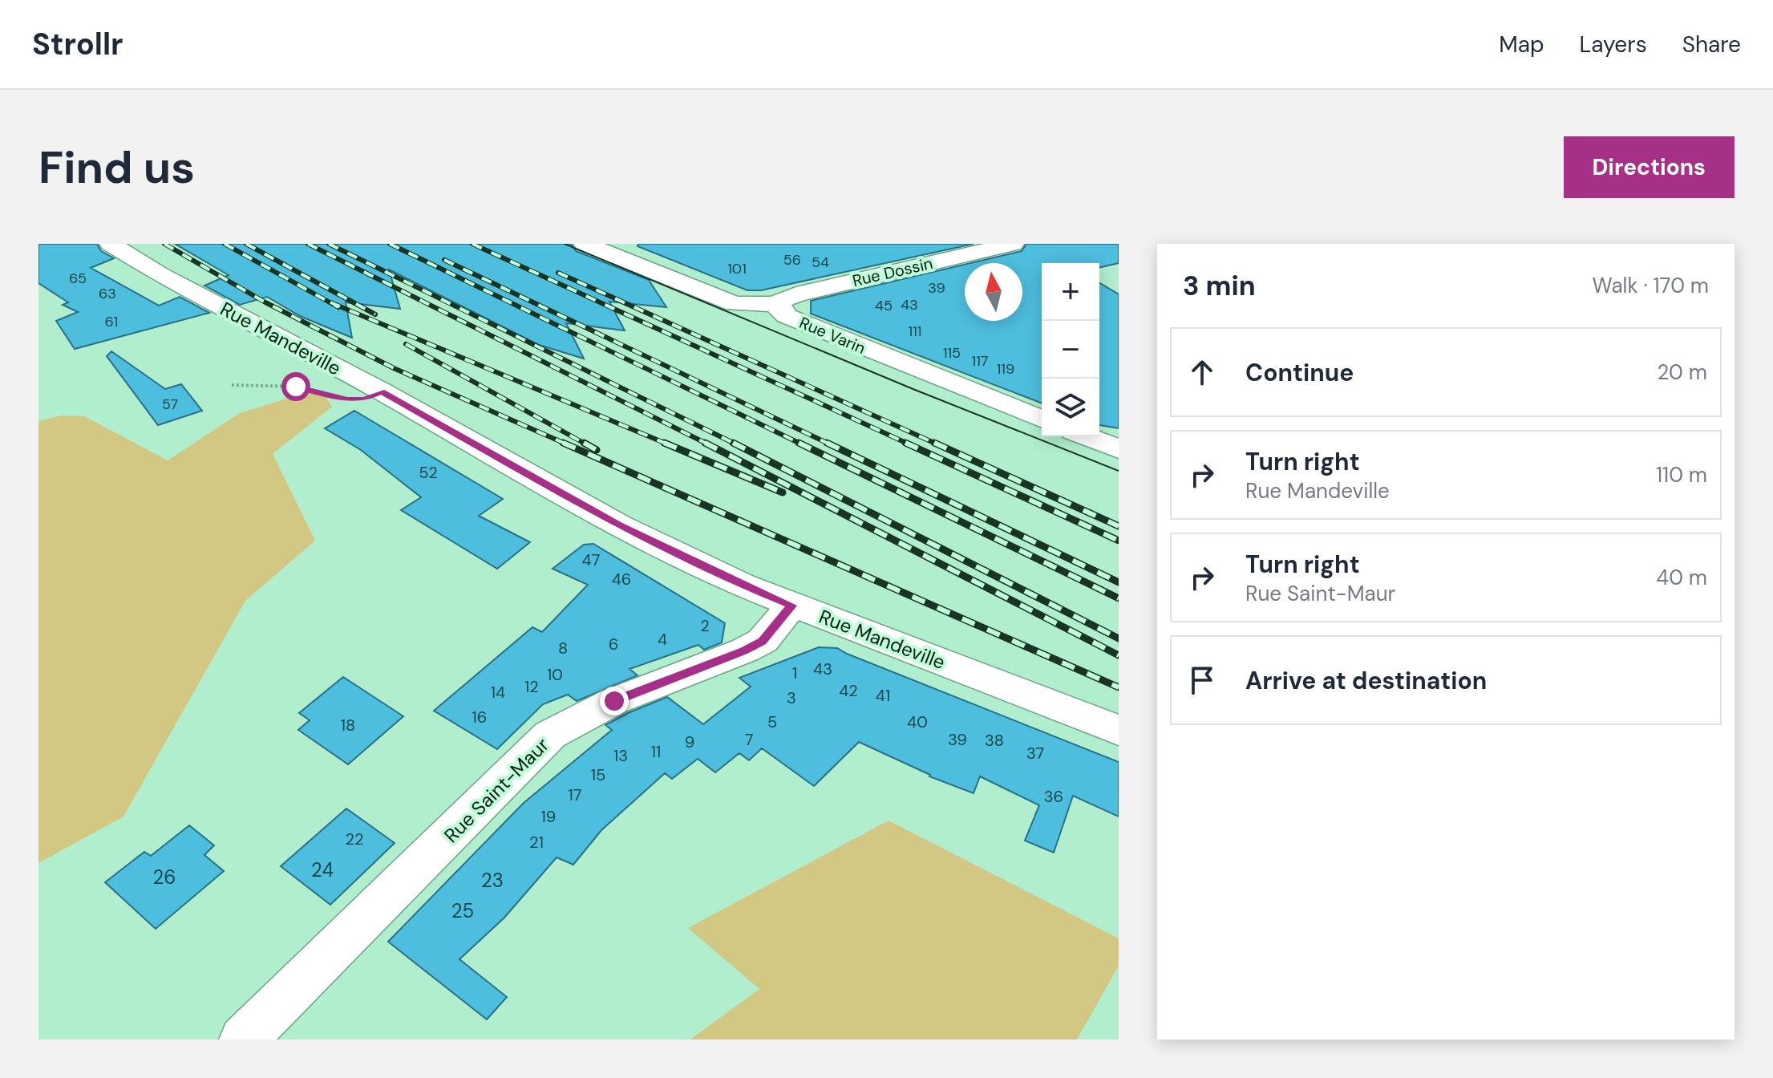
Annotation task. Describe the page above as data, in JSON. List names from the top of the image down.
{
  "streets": {
    "street": [
      "Rue Dossin",
      "Rue Varin",
      "Rue Mandeville",
      "Rue Saint-Maur"
    ]
  },
  "crossings": [
    ["Rue Dossin", "Rue Varin"],
    ["Rue Mandeville", "Rue Saint-Maur"]
  ],
  "house_numbers": [
    "56",
    "54",
    "101",
    "65",
    "39",
    "63",
    "43",
    "45",
    "61",
    "111",
    "115",
    "117",
    "119",
    "57",
    "52",
    "47",
    "46",
    "2",
    "4",
    "6",
    "8",
    "43",
    "1",
    "10",
    "12",
    "42",
    "14",
    "41",
    "3",
    "16",
    "5",
    "40",
    "18",
    "7",
    "39",
    "38",
    "9",
    "11",
    "37",
    "13",
    "15",
    "17",
    "36",
    "19",
    "22",
    "21",
    "24",
    "26",
    "23",
    "25"
  ],
  "north": "top",
  "page": {
    "header": "Strollr",
    "nav": ["Map", "Layers", "Share"],
    "buttons": "Directions",
    "title": "Find us",
    "heading": ["3 min", "Walk · 170 m"],
    "map_buttons": ["+", "−"],
    "list": [
      ["Continue", "20 m"],
      ["Turn right", "Rue Mandeville", "110 m"],
      ["Turn right", "Rue Saint-Maur", "40 m"],
      "Arrive at destination"
    ]
  }
}
